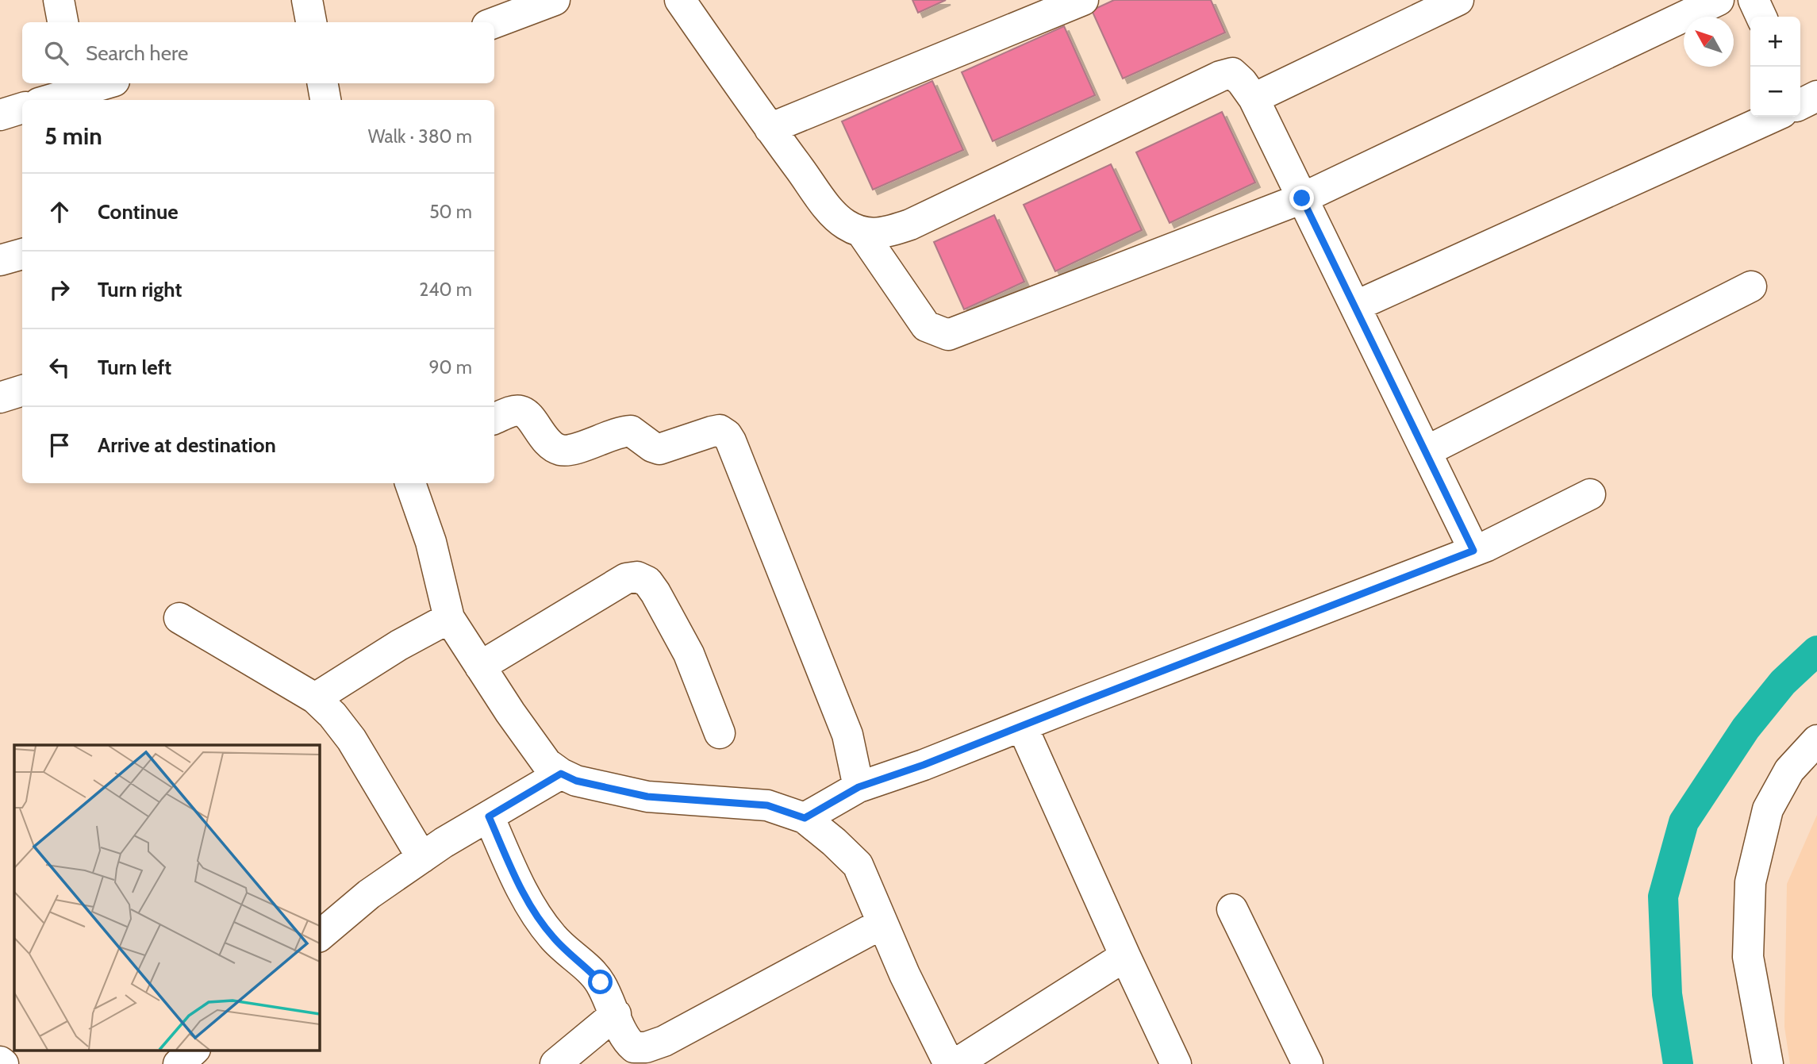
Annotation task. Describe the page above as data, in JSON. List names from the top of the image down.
{
  "north": "top left",
  "page": {
    "map_buttons": ["+", "−"],
    "search": "Search here",
    "heading": ["5 min", "Walk · 380 m"],
    "list": [
      ["Continue", "50 m"],
      ["Turn right", "240 m"],
      ["Turn left", "90 m"],
      "Arrive at destination"
    ]
  }
}
